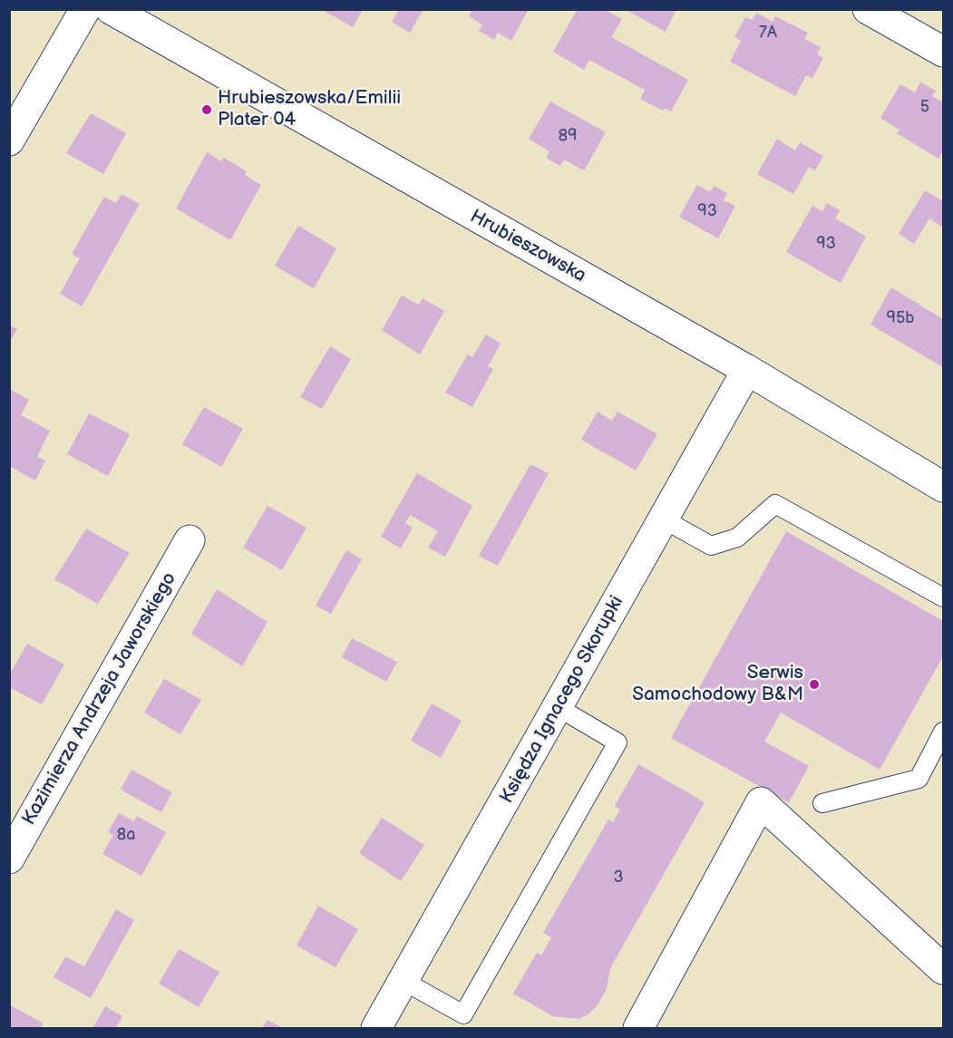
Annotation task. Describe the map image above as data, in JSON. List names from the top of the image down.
{
  "streets": {
    "street": ["Hrubieszowska", "Kazimierza Andrzeja Jaworskiego", "Księdza Ignacego Skorupki"]
  },
  "crossings": [
    ["Hrubieszowska", "Księdza Ignacego Skorupki"]
  ],
  "places": ["Hrubieszowska/Emilii Plater 04", "Serwis Samochodowy B&M"],
  "house_numbers": [
    "7A",
    "5",
    "89",
    "93",
    "93",
    "95b",
    "8a",
    "3"
  ]
}
